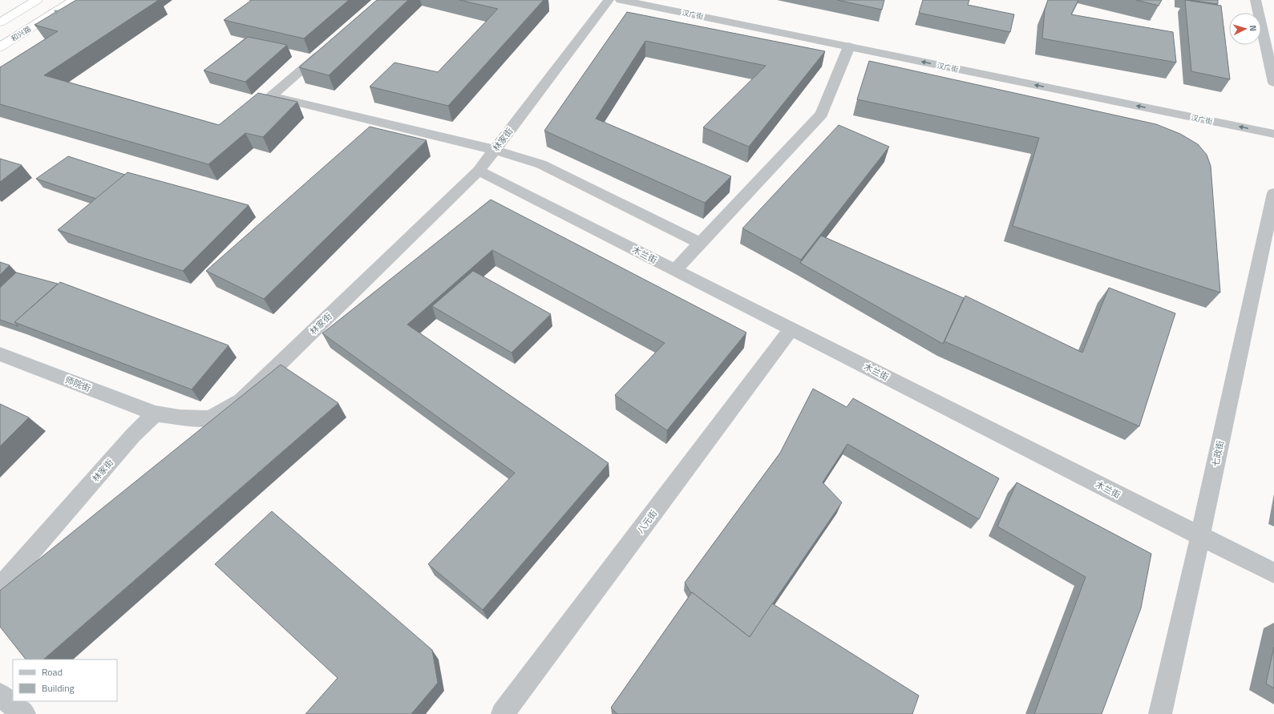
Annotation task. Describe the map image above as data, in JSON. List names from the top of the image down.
{
  "streets": {
    "highway": ["和兴路"],
    "street": [
      "汉广街",
      "林家街",
      "木兰街",
      "师院街",
      "七政街",
      "八元街"
    ]
  },
  "crossings": [
    ["林家街", "木兰街"],
    ["林家街", "师院街"],
    ["木兰街", "七政街"],
    ["木兰街", "八元街"]
  ],
  "one_way": ["汉广街"],
  "legend": ["Road", "Building"],
  "north": "right"
}
